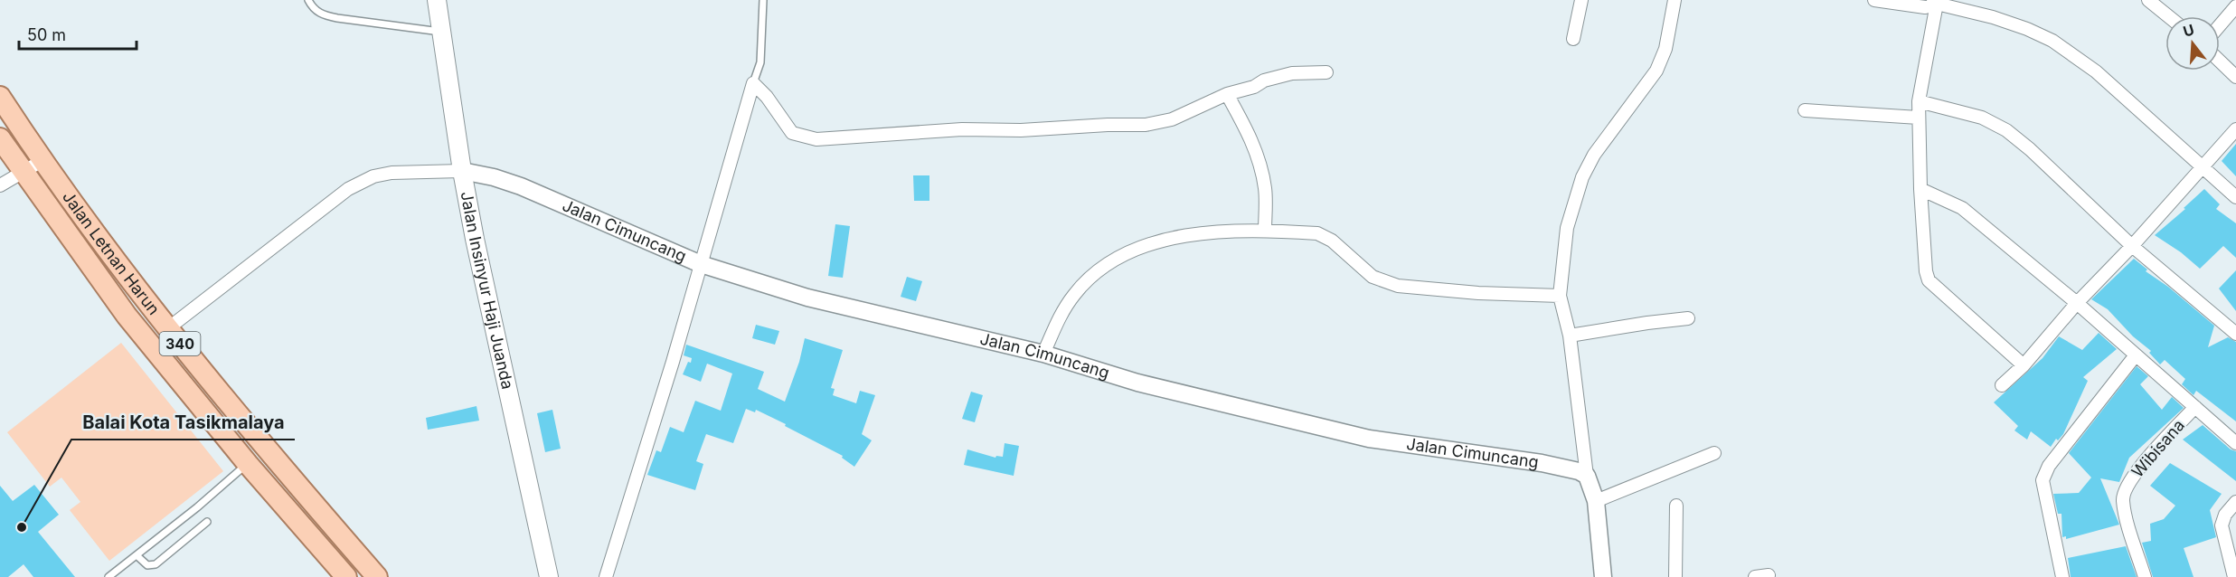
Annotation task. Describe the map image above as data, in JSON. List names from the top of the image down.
{
  "streets": {
    "main road": ["Jalan Letnan Harun", "Jalan Insinyur Haji Juanda", "340"],
    "street": ["Jalan Cimuncang", "Wibisana"]
  },
  "crossings": [
    ["Jalan Cimuncang", "Jalan Insinyur Haji Juanda"]
  ],
  "places": ["Balai Kota Tasikmalaya"],
  "scale_bar": "50 m",
  "north": "top"
}
